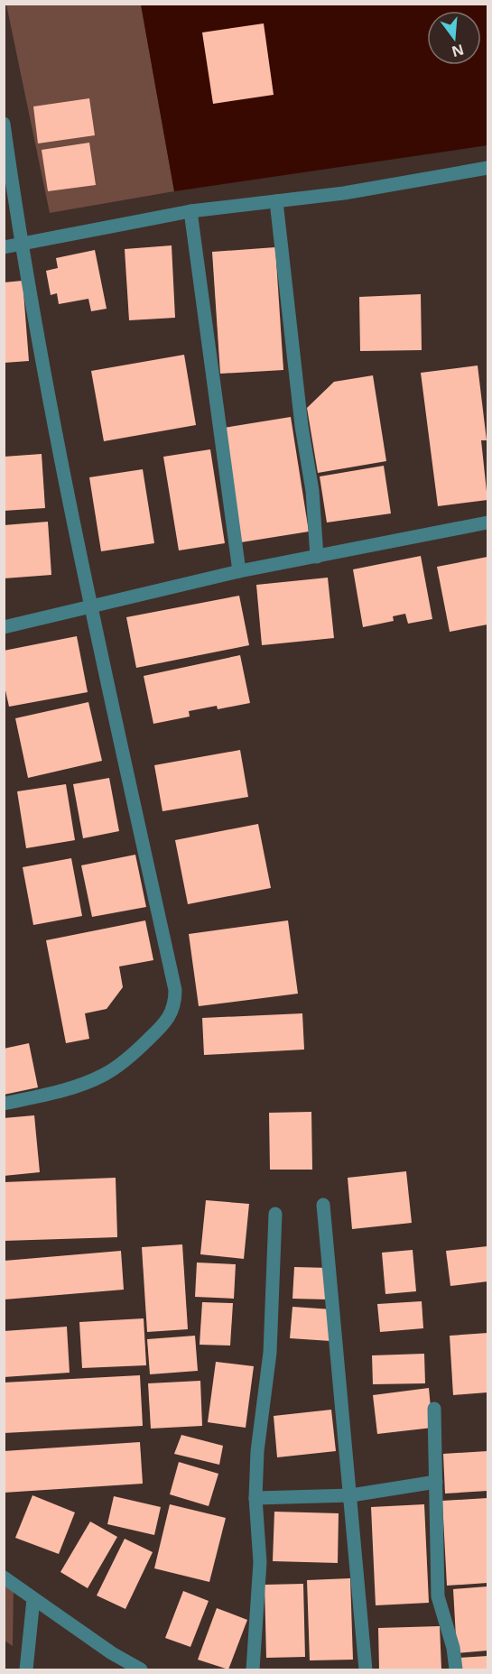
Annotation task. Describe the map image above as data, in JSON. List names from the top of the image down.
{
  "north": "bottom"
}
